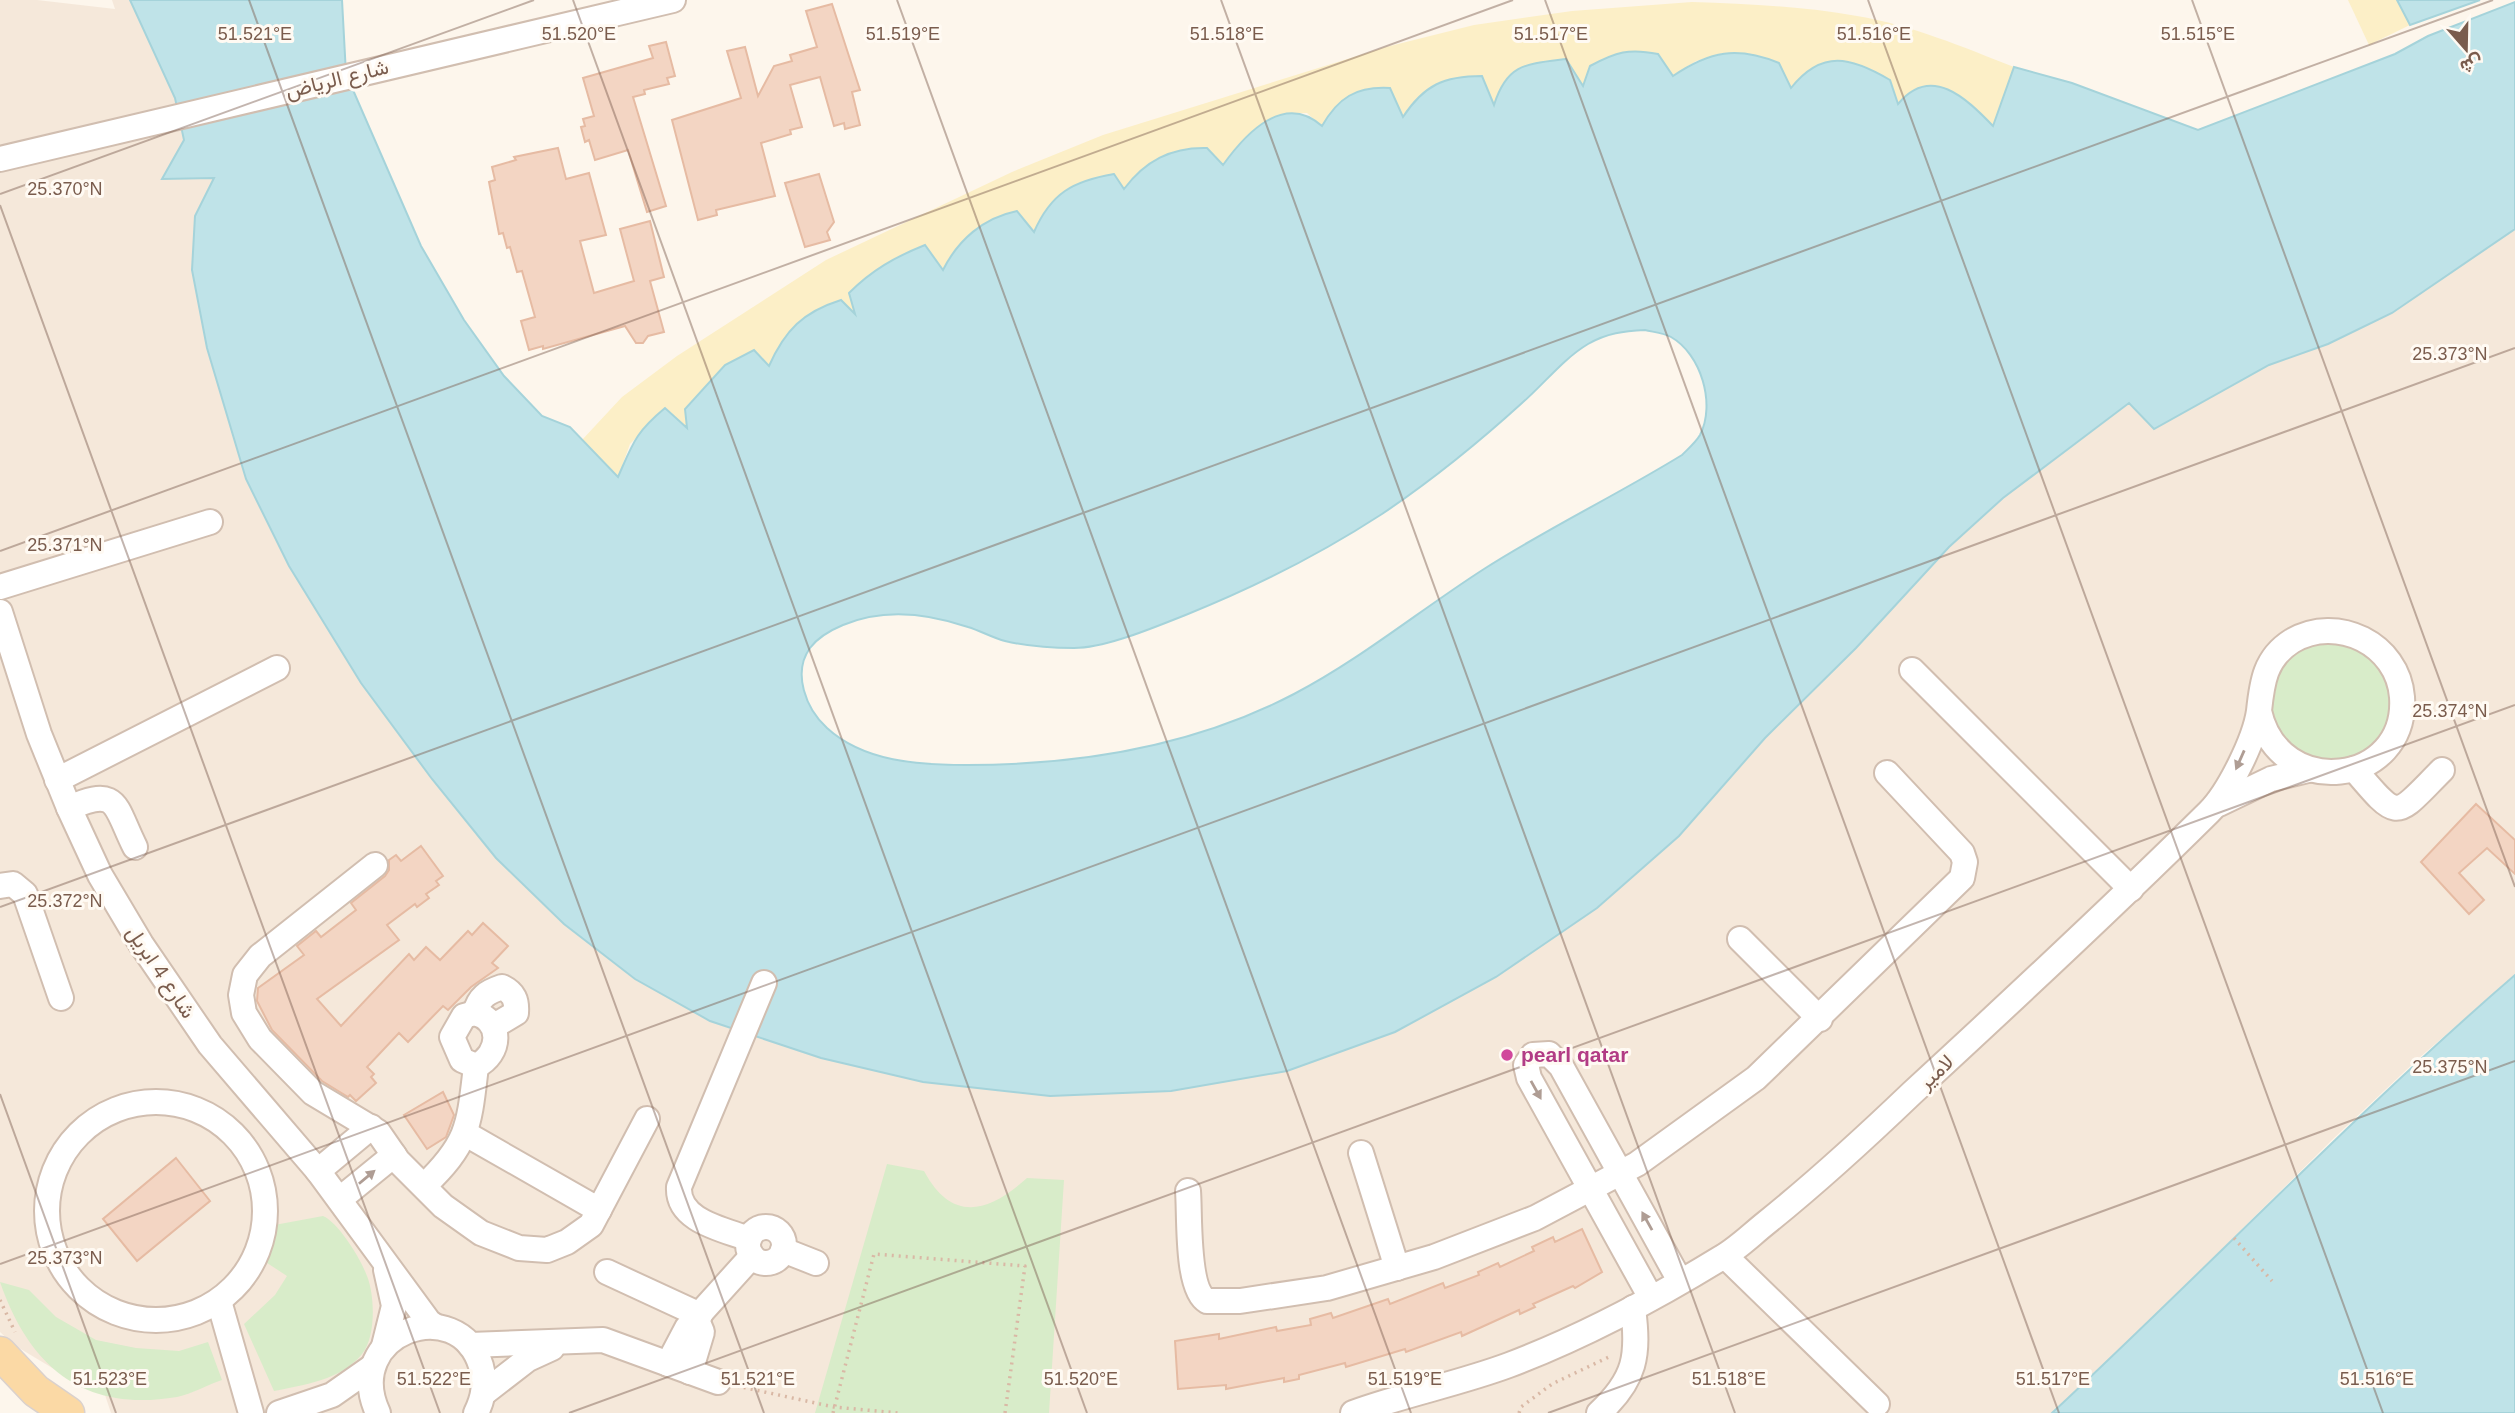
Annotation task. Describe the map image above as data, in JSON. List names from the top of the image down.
{
  "streets": {
    "street": ["شارع الرياض", "شارع 4 ابريل", "لامير"]
  },
  "places": ["pearl qatar"],
  "north": "bottom",
  "coordinates": [
    "51.518°E",
    "51.515°E",
    "51.521°E",
    "51.520°E",
    "51.519°E",
    "51.517°E",
    "51.516°E",
    "25.370°N",
    "25.373°N",
    "25.371°N",
    "25.374°N",
    "25.372°N",
    "25.375°N",
    "51.523°E",
    "51.522°E"
  ]
}
